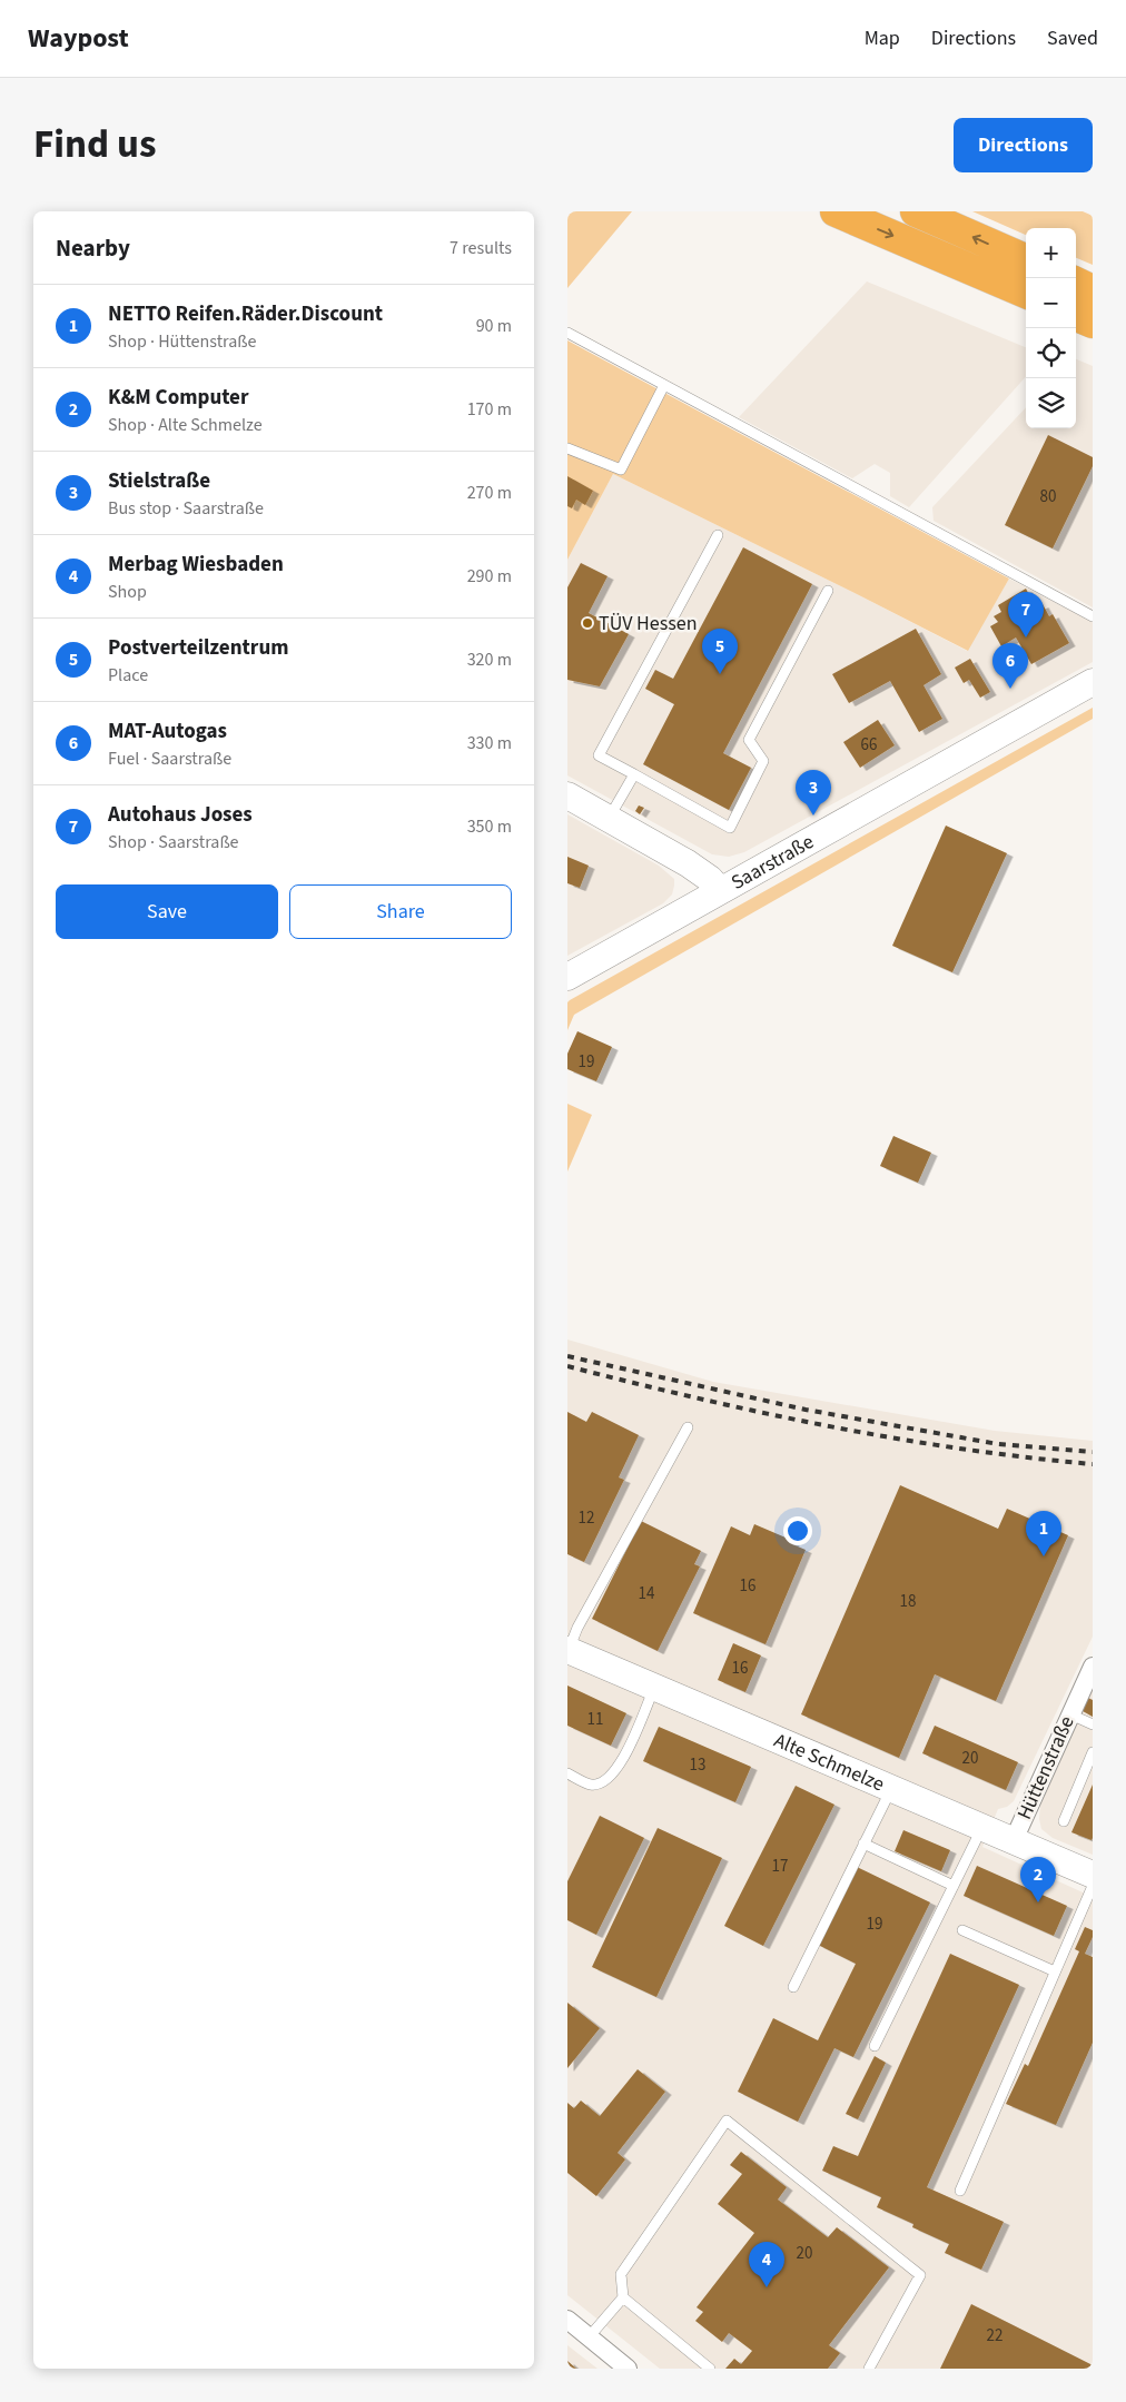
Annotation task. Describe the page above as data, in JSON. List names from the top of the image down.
{
  "streets": {
    "street": ["Saarstraße", "Alte Schmelze", "Hüttenstraße"]
  },
  "crossings": [
    ["Alte Schmelze", "Hüttenstraße"]
  ],
  "places": ["TÜV Hessen"],
  "house_numbers": [
    "80",
    "66",
    "19",
    "12",
    "16",
    "14",
    "18",
    "16",
    "11",
    "20",
    "13",
    "17",
    "19",
    "20",
    "22"
  ],
  "page": {
    "header": "Waypost",
    "nav": ["Map", "Directions", "Saved"],
    "title": "Find us",
    "buttons": [
      "Directions",
      ["Save", "Share"]
    ],
    "heading": ["Nearby", "7 results"],
    "map_buttons": ["+", "−"],
    "list": [
      {
        "mark": "1",
        "name": "NETTO Reifen.Räder.Discount",
        "note": "Shop · Hüttenstraße",
        "value": "90 m"
      },
      {
        "mark": "2",
        "name": "K&M Computer",
        "note": "Shop · Alte Schmelze",
        "value": "170 m"
      },
      {
        "mark": "3",
        "name": "Stielstraße",
        "note": "Bus stop · Saarstraße",
        "value": "270 m"
      },
      {
        "mark": "4",
        "name": "Merbag Wiesbaden",
        "note": "Shop",
        "value": "290 m"
      },
      {
        "mark": "5",
        "name": "Postverteilzentrum",
        "note": "Place",
        "value": "320 m"
      },
      {
        "mark": "6",
        "name": "MAT-Autogas",
        "note": "Fuel · Saarstraße",
        "value": "330 m"
      },
      {
        "mark": "7",
        "name": "Autohaus Joses",
        "note": "Shop · Saarstraße",
        "value": "350 m"
      }
    ],
    "pins": [
      "7",
      "5",
      "6",
      "3",
      "1",
      "2",
      "4"
    ]
  }
}
